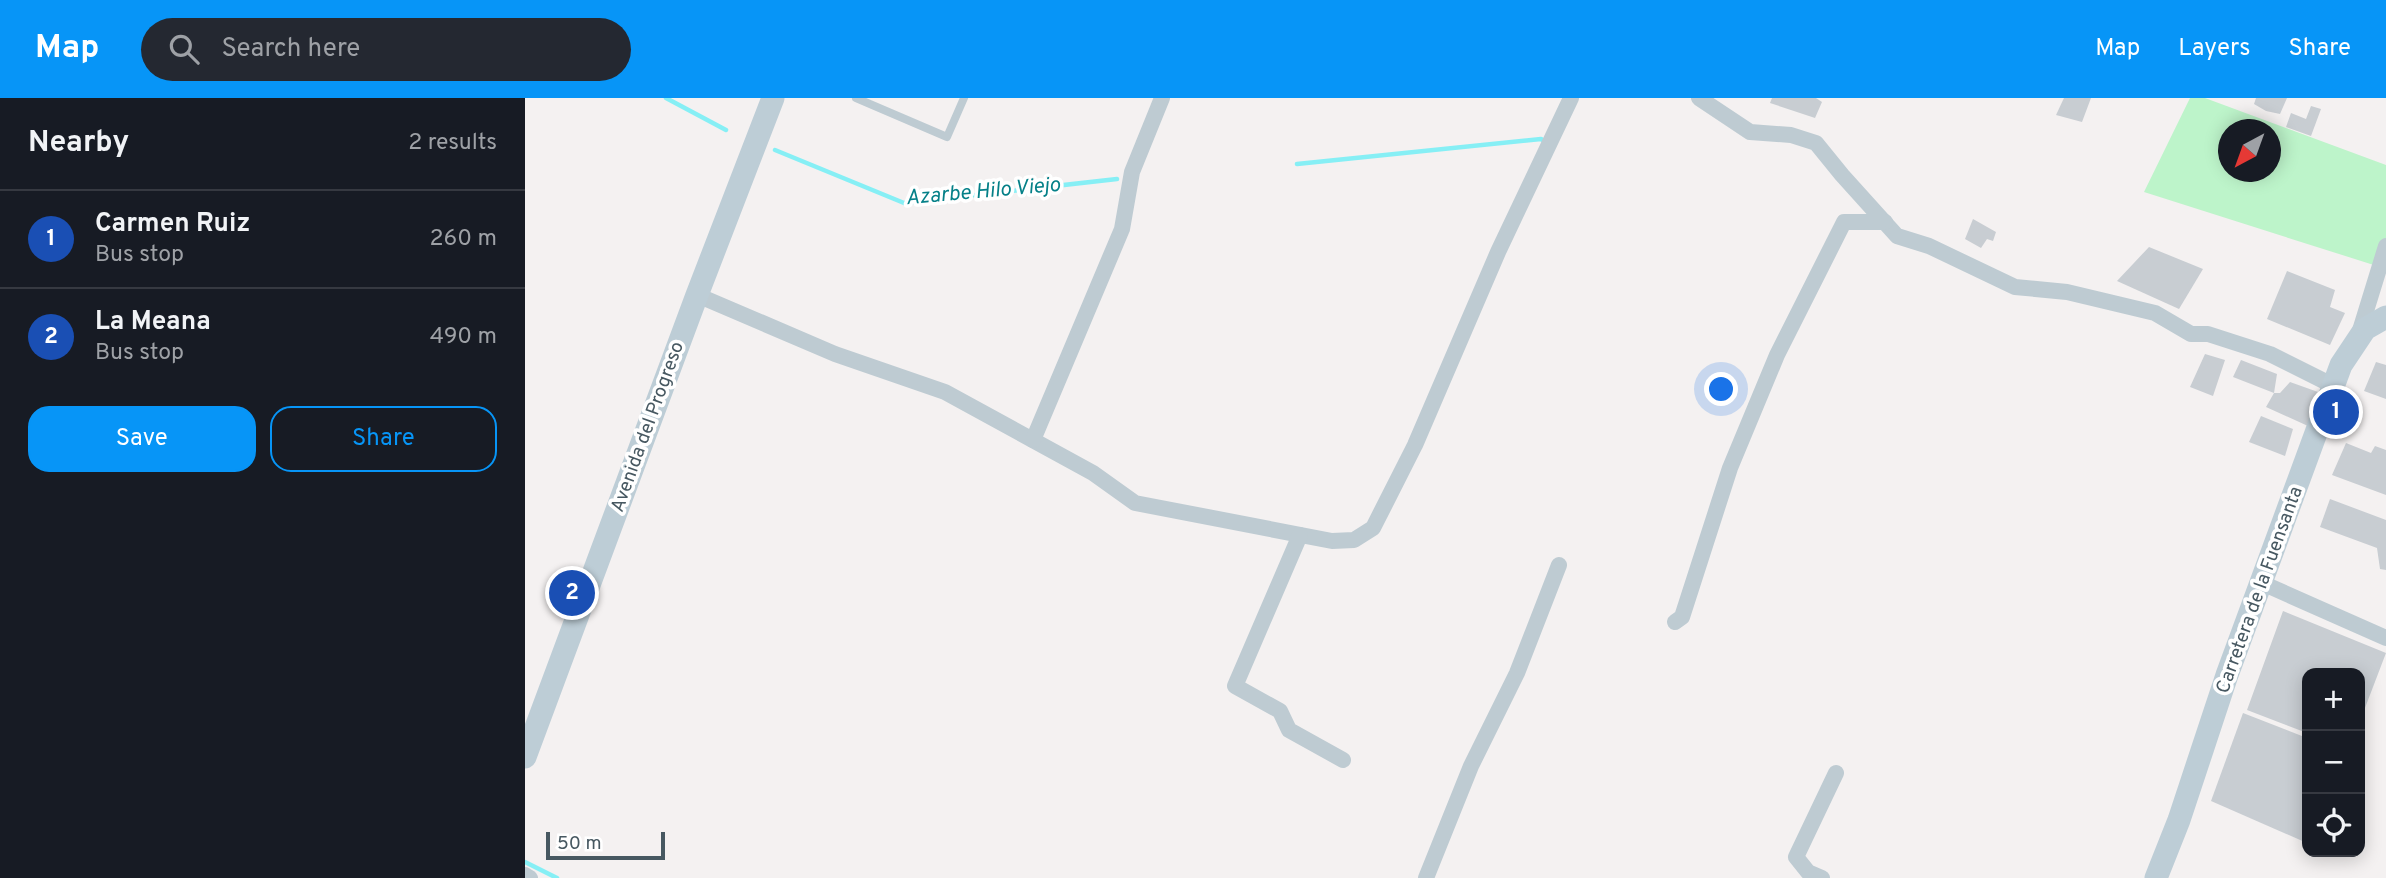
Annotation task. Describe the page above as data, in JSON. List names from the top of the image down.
{
  "streets": {
    "main road": ["Avenida del Progreso", "Carretera de la Fuensanta"]
  },
  "water": ["Azarbe Hilo Viejo"],
  "scale_bar": "50 m",
  "north": "bottom left",
  "page": {
    "header": "Map",
    "search": "Search here",
    "nav": ["Map", "Layers", "Share"],
    "heading": ["Nearby", "2 results"],
    "list": [
      {
        "mark": "1",
        "name": "Carmen Ruiz",
        "note": "Bus stop",
        "value": "260 m"
      },
      {
        "mark": "2",
        "name": "La Meana",
        "note": "Bus stop",
        "value": "490 m"
      }
    ],
    "buttons": ["Save", "Share"],
    "pins": ["1", "2"],
    "map_buttons": ["+", "−"],
    "scale": "50 m"
  }
}
